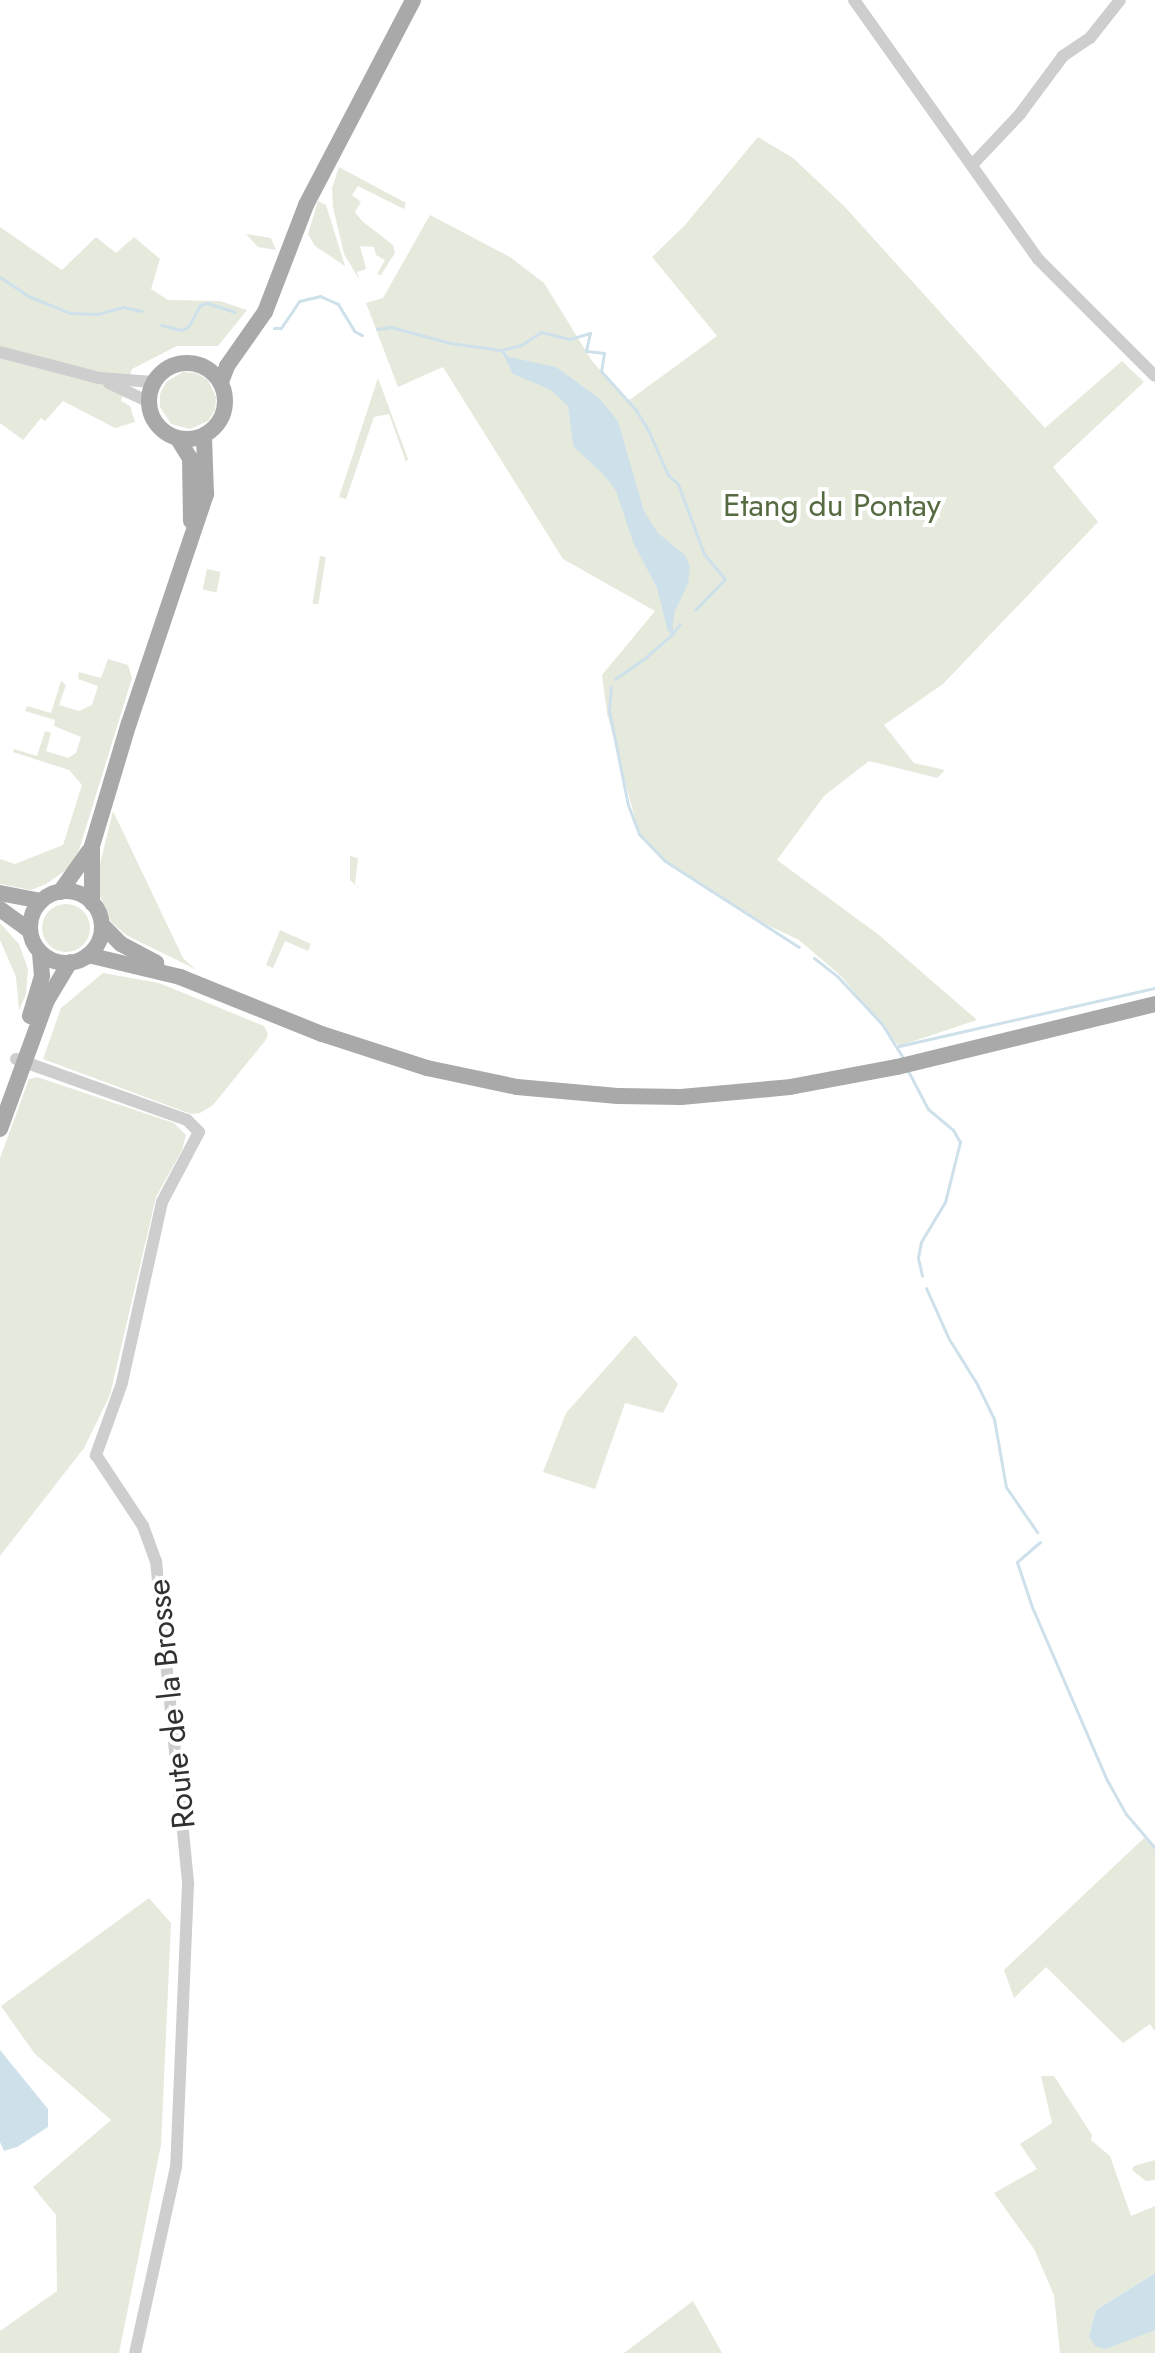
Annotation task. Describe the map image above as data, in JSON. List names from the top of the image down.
{
  "streets": {
    "street": ["Route de la Brosse"]
  },
  "parks": ["Etang du Pontay"]
}
